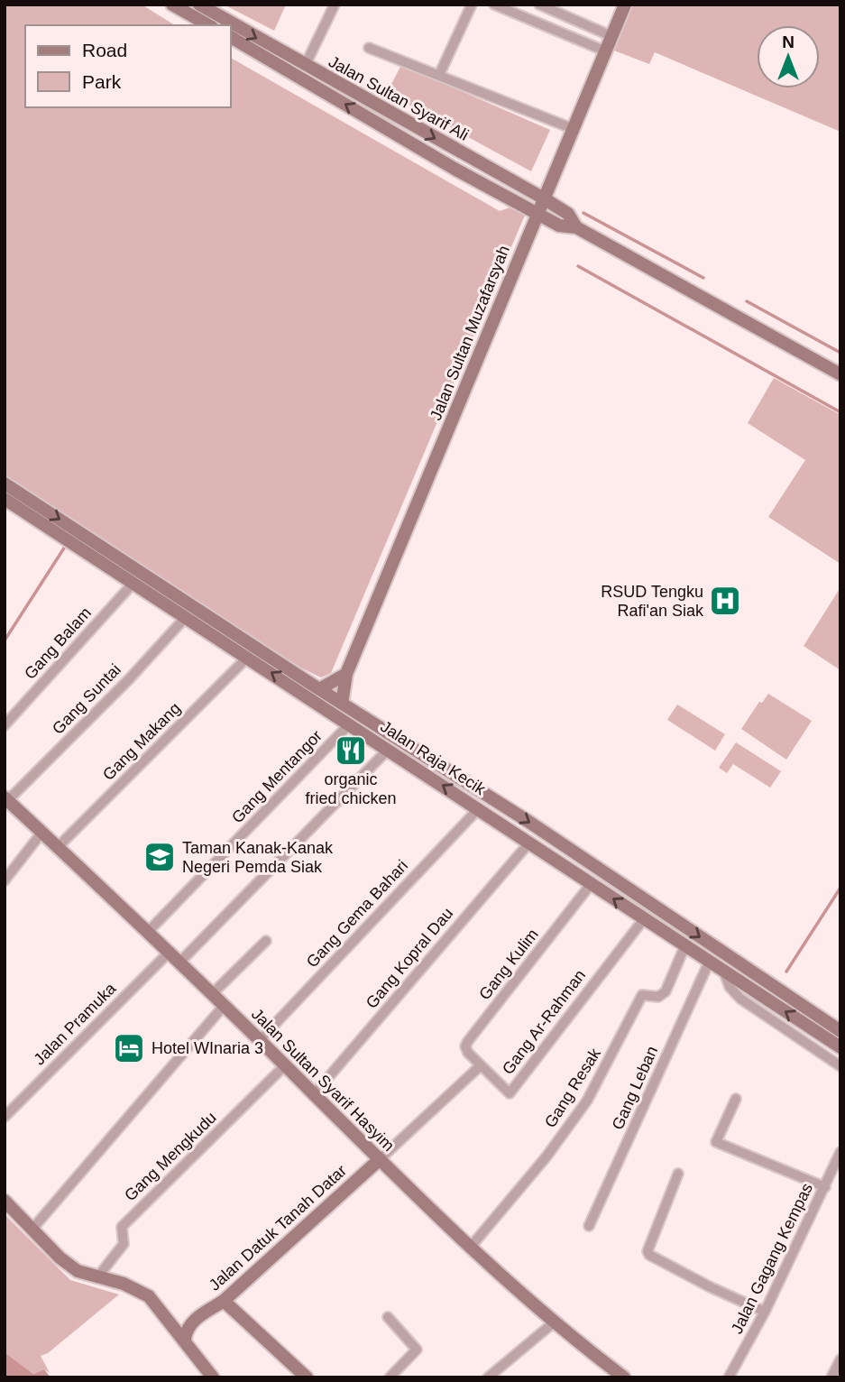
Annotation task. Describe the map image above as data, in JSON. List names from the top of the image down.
{
  "streets": {
    "street": [
      "Jalan Sultan Syarif Ali",
      "Jalan Sultan Muzafarsyah",
      "Gang Balam",
      "Gang Suntai",
      "Gang Makang",
      "Jalan Raja Kecik",
      "Gang Mentangor",
      "Gang Gema Bahari",
      "Gang Kopral Dau",
      "Gang Kulim",
      "Gang Ar-Rahman",
      "Jalan Pramuka",
      "Jalan Sultan Syarif Hasyim",
      "Gang Resak",
      "Gang Leban",
      "Gang Mengkudu",
      "Jalan Datuk Tanah Datar",
      "Jalan Gagang Kempas"
    ]
  },
  "crossings": [
    ["Jalan Sultan Syarif Ali", "Jalan Sultan Muzafarsyah"],
    ["Jalan Sultan Muzafarsyah", "Jalan Raja Kecik"],
    ["Gang Balam", "Jalan Raja Kecik"],
    ["Gang Suntai", "Jalan Raja Kecik"],
    ["Gang Suntai", "Jalan Sultan Syarif Hasyim"],
    ["Gang Makang", "Jalan Raja Kecik"],
    ["Gang Makang", "Jalan Sultan Syarif Hasyim"],
    ["Jalan Raja Kecik", "Gang Mentangor"],
    ["Jalan Raja Kecik", "Gang Gema Bahari"],
    ["Jalan Raja Kecik", "Gang Kopral Dau"],
    ["Jalan Raja Kecik", "Gang Kulim"],
    ["Jalan Raja Kecik", "Gang Ar-Rahman"],
    ["Jalan Raja Kecik", "Gang Resak"],
    ["Jalan Raja Kecik", "Gang Leban"],
    ["Gang Mentangor", "Jalan Sultan Syarif Hasyim"],
    ["Gang Gema Bahari", "Jalan Sultan Syarif Hasyim"],
    ["Gang Kopral Dau", "Jalan Sultan Syarif Hasyim"],
    ["Gang Kulim", "Gang Ar-Rahman"],
    ["Gang Ar-Rahman", "Jalan Sultan Syarif Hasyim"],
    ["Gang Ar-Rahman", "Jalan Datuk Tanah Datar"],
    ["Jalan Pramuka", "Jalan Sultan Syarif Hasyim"],
    ["Jalan Sultan Syarif Hasyim", "Gang Resak"],
    ["Jalan Sultan Syarif Hasyim", "Gang Mengkudu"],
    ["Jalan Sultan Syarif Hasyim", "Jalan Datuk Tanah Datar"]
  ],
  "places": {
    "hospital": ["RSUD Tengku Rafi'an Siak"],
    "restaurant": ["organic fried chicken"],
    "school or university": ["Taman Kanak-Kanak Negeri Pemda Siak"],
    "hotel": ["Hotel WInaria 3"]
  },
  "legend": ["Road", "Park"],
  "north": "top"
}
